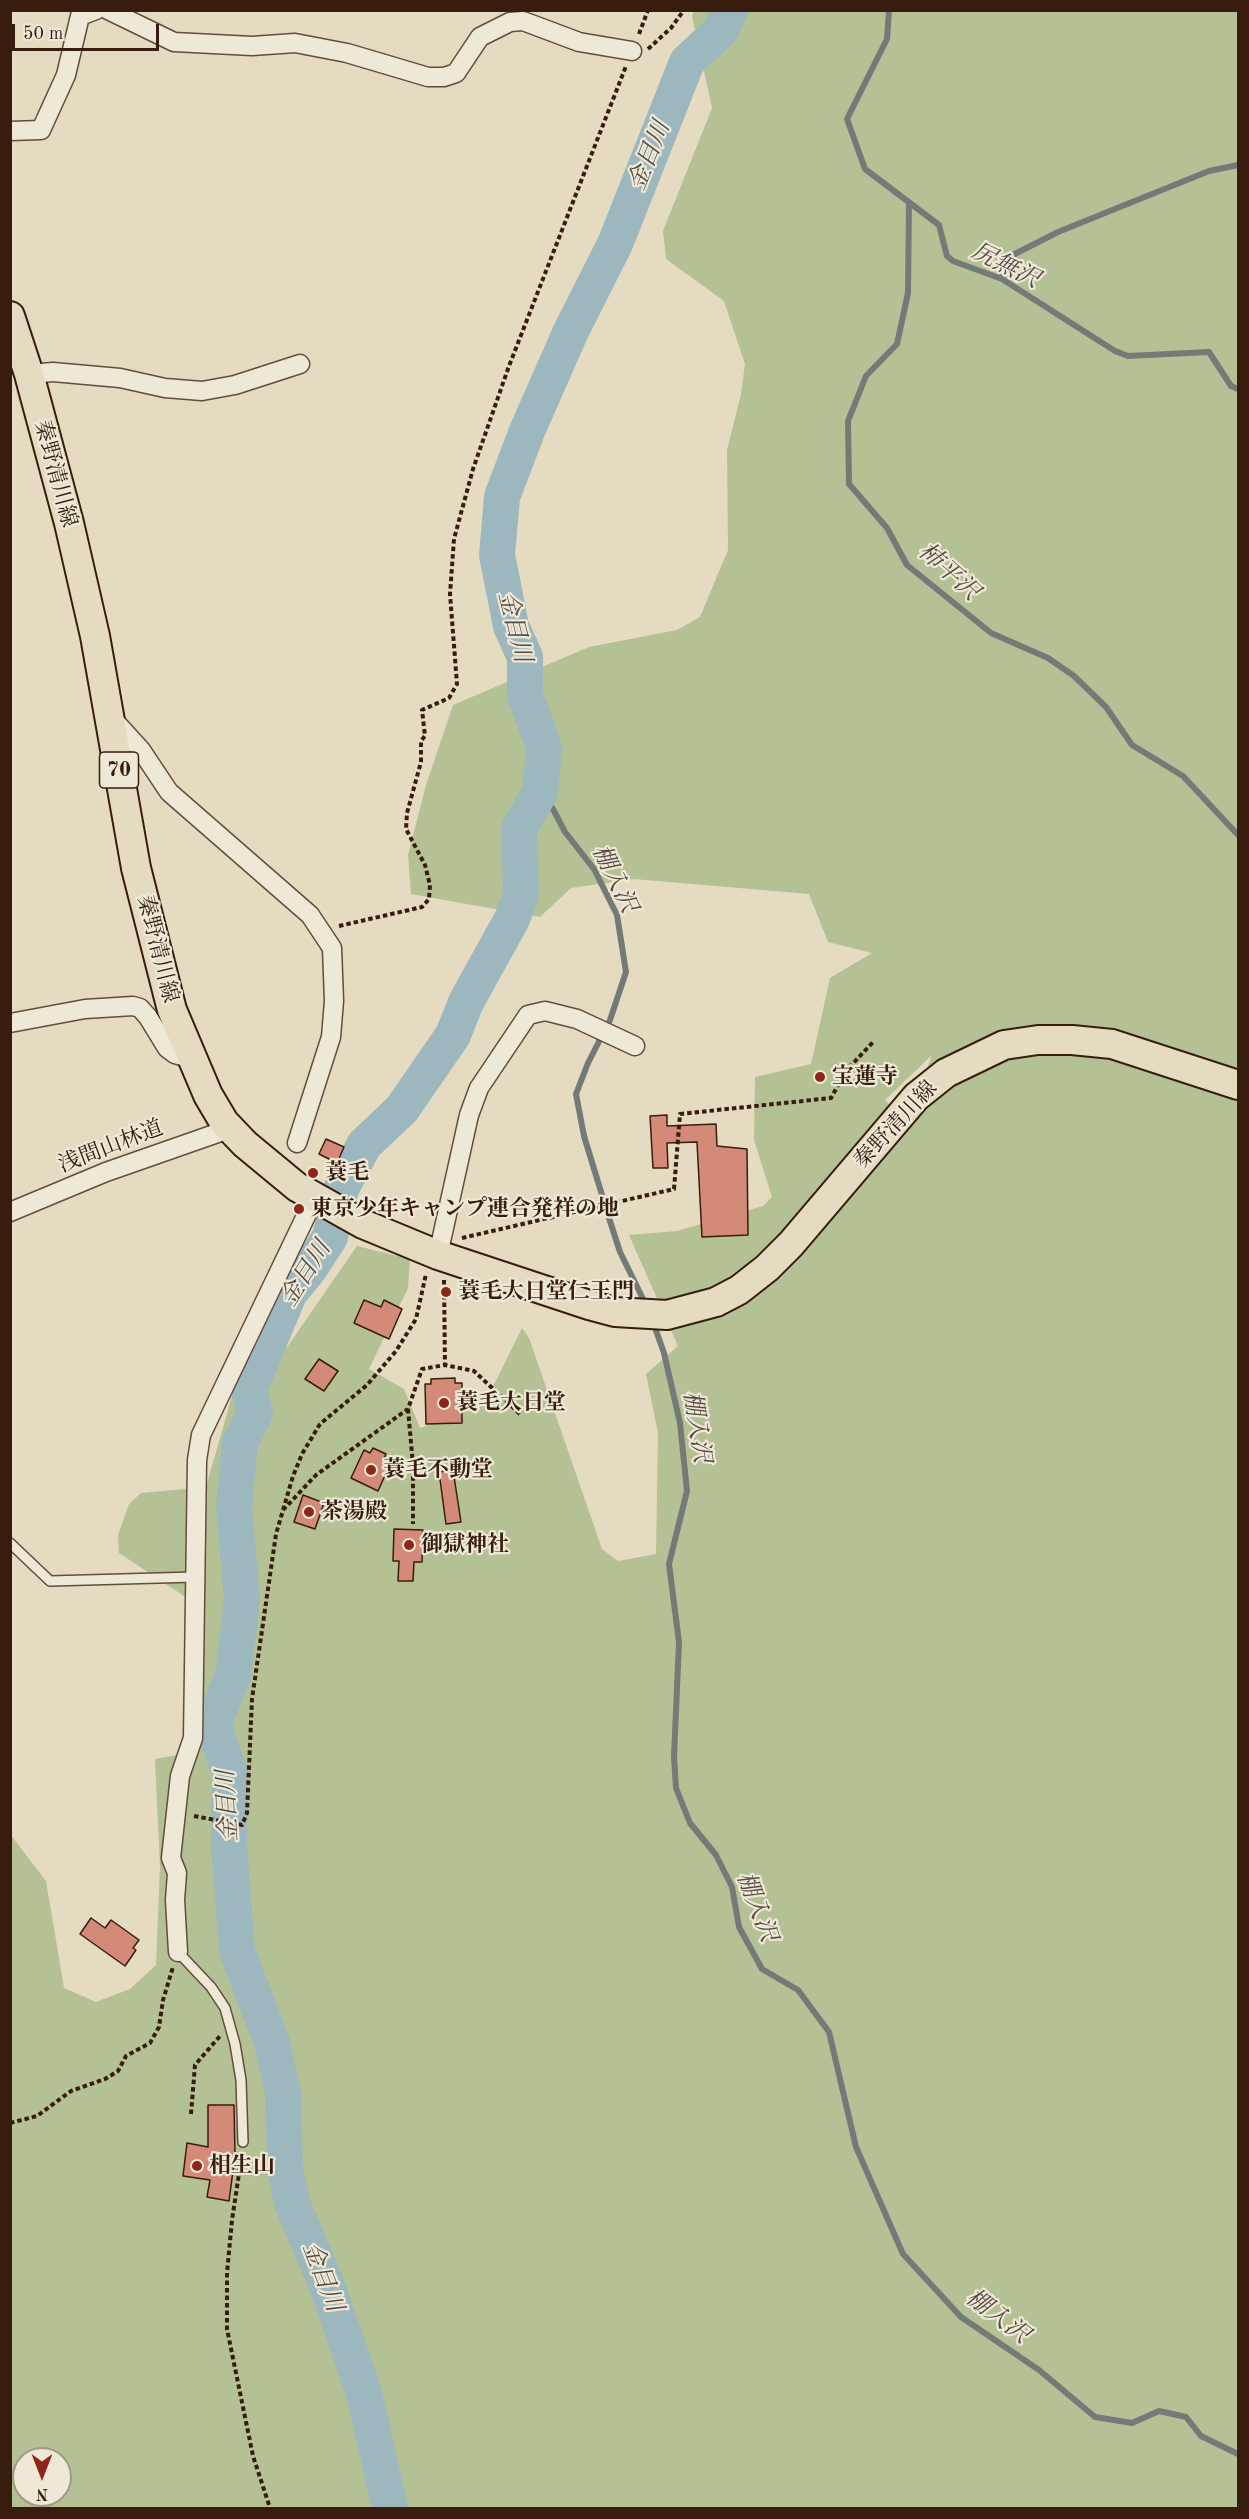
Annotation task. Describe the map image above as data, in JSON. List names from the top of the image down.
{
  "streets": {
    "main road": ["秦野清川線", "70"],
    "street": ["浅間山林道"]
  },
  "crossings": [
    ["秦野清川線", "浅間山林道"]
  ],
  "water": [
    "金目川",
    "尻無沢",
    "柿平沢",
    "棚入沢"
  ],
  "places": [
    "宝蓮寺",
    "蓑毛",
    "東京少年キャンプ連合発祥の地",
    "蓑毛大日堂仁王門",
    "蓑毛大日堂",
    "蓑毛不動堂",
    "茶湯殿",
    "御獄神社",
    "相生山"
  ],
  "scale_bar": "50 m",
  "north": "bottom"
}
